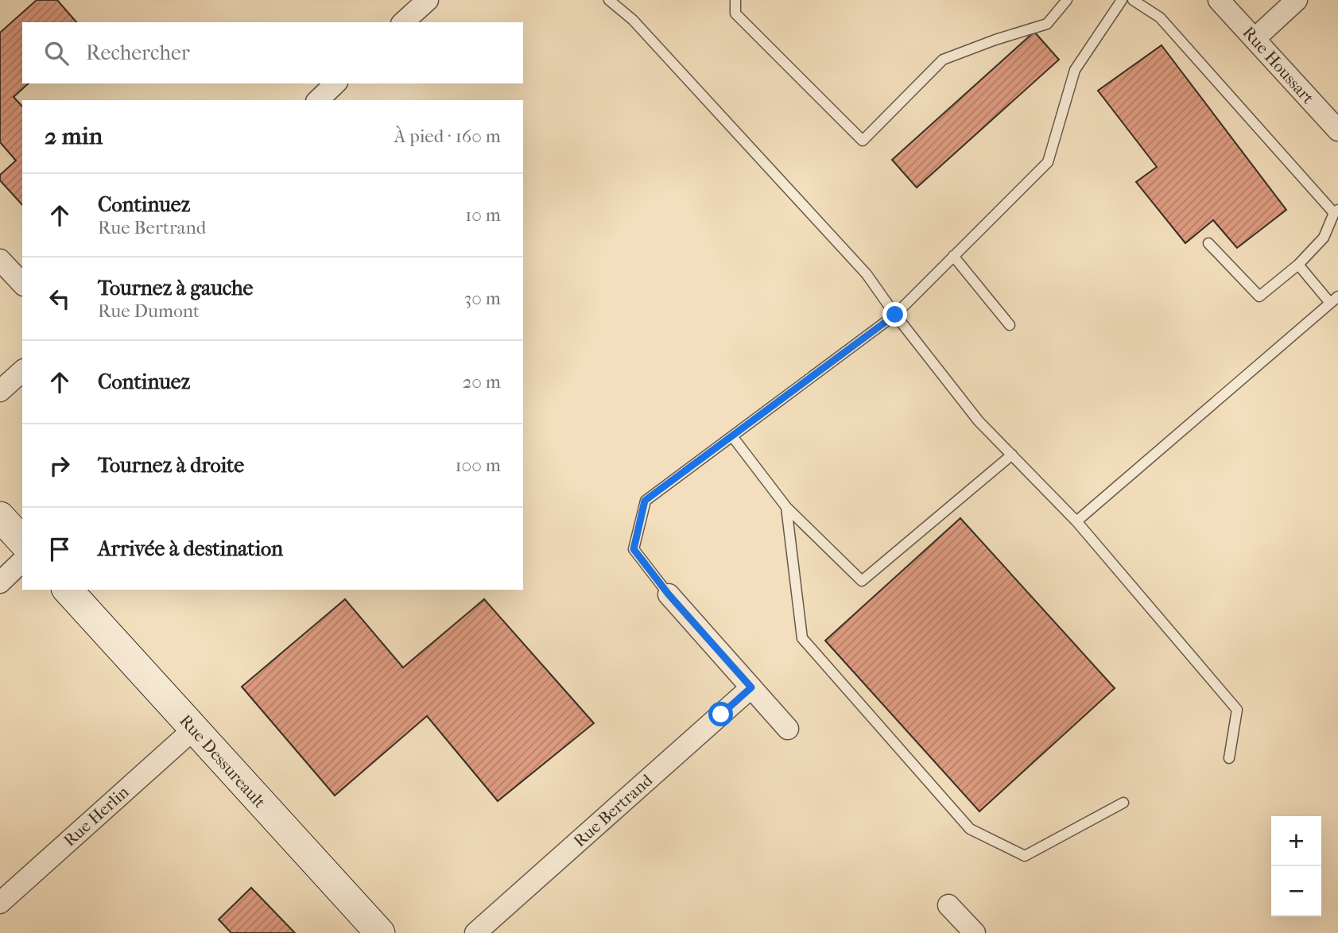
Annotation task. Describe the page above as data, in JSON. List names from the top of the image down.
{
  "streets": {
    "street": [
      "Rue Houssart",
      "Rue Dessureault",
      "Rue Bertrand",
      "Rue Herlin"
    ]
  },
  "crossings": [
    ["Rue Dessureault", "Rue Herlin"]
  ],
  "page": {
    "search": "Rechercher",
    "heading": ["2 min", "À pied · 160 m"],
    "list": [
      ["Continuez", "Rue Bertrand", "10 m"],
      ["Tournez à gauche", "Rue Dumont", "30 m"],
      ["Continuez", "20 m"],
      ["Tournez à droite", "100 m"],
      "Arrivée à destination"
    ],
    "map_buttons": ["+", "−"]
  }
}
